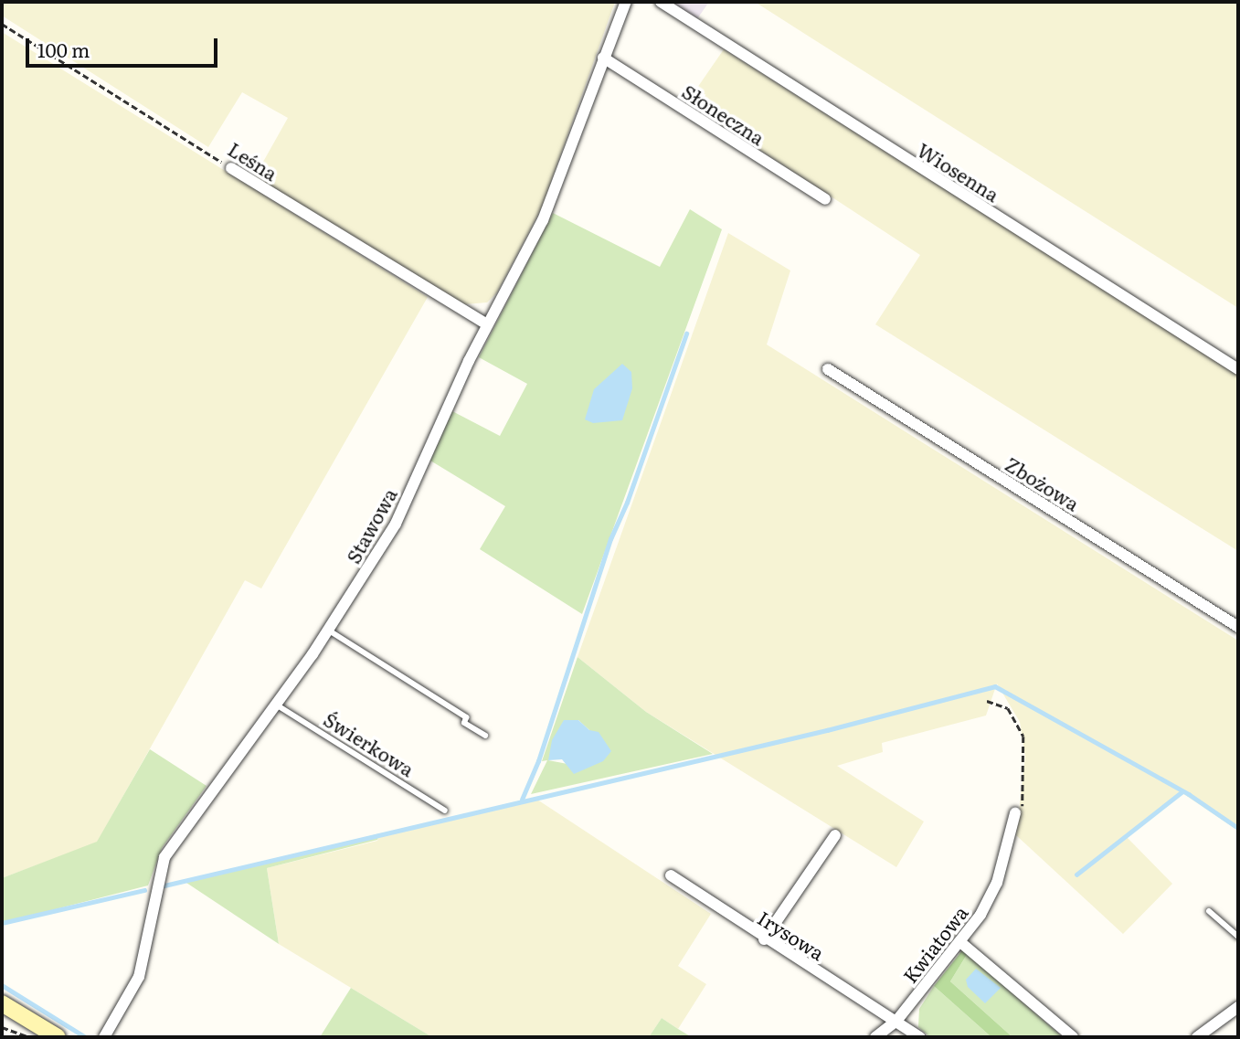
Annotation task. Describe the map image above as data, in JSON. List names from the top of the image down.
{
  "streets": {
    "street": [
      "Słoneczna",
      "Leśna",
      "Wiosenna",
      "Zbożowa",
      "Stawowa",
      "Irysowa",
      "Kwiatowa"
    ],
    "lane": ["Świerkowa"]
  },
  "crossings": [
    ["Słoneczna", "Stawowa"],
    ["Leśna", "Stawowa"],
    ["Stawowa", "Świerkowa"],
    ["Irysowa", "Kwiatowa"]
  ],
  "scale_bar": "100 m"
}
